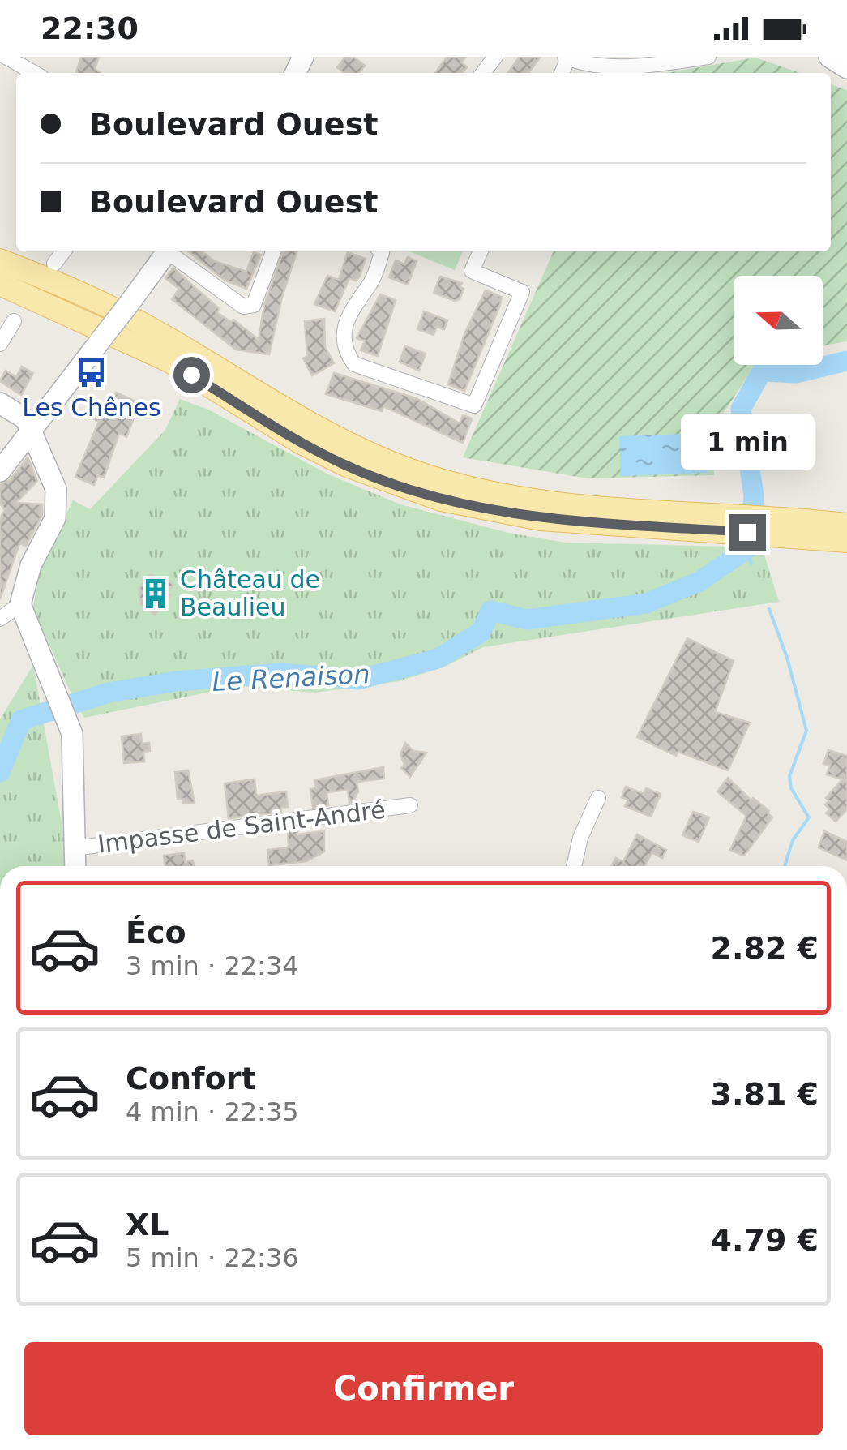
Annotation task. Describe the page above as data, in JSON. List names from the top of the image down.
{
  "streets": {
    "street": ["Impasse de Saint-André"]
  },
  "water": ["Le Renaison"],
  "places": {
    "bus stop": ["Les Chênes"],
    "building": ["Château de Beaulieu"]
  },
  "north": "left",
  "page": {
    "status": "22:30",
    "banner": ["Boulevard Ouest", "Boulevard Ouest"],
    "bubble": "1 min",
    "list": [
      {
        "name": "Éco",
        "note": "3 min · 22:34",
        "value": "2.82 €"
      },
      {
        "name": "Confort",
        "note": "4 min · 22:35",
        "value": "3.81 €"
      },
      {
        "name": "XL",
        "note": "5 min · 22:36",
        "value": "4.79 €"
      }
    ],
    "buttons": "Confirmer"
  }
}
